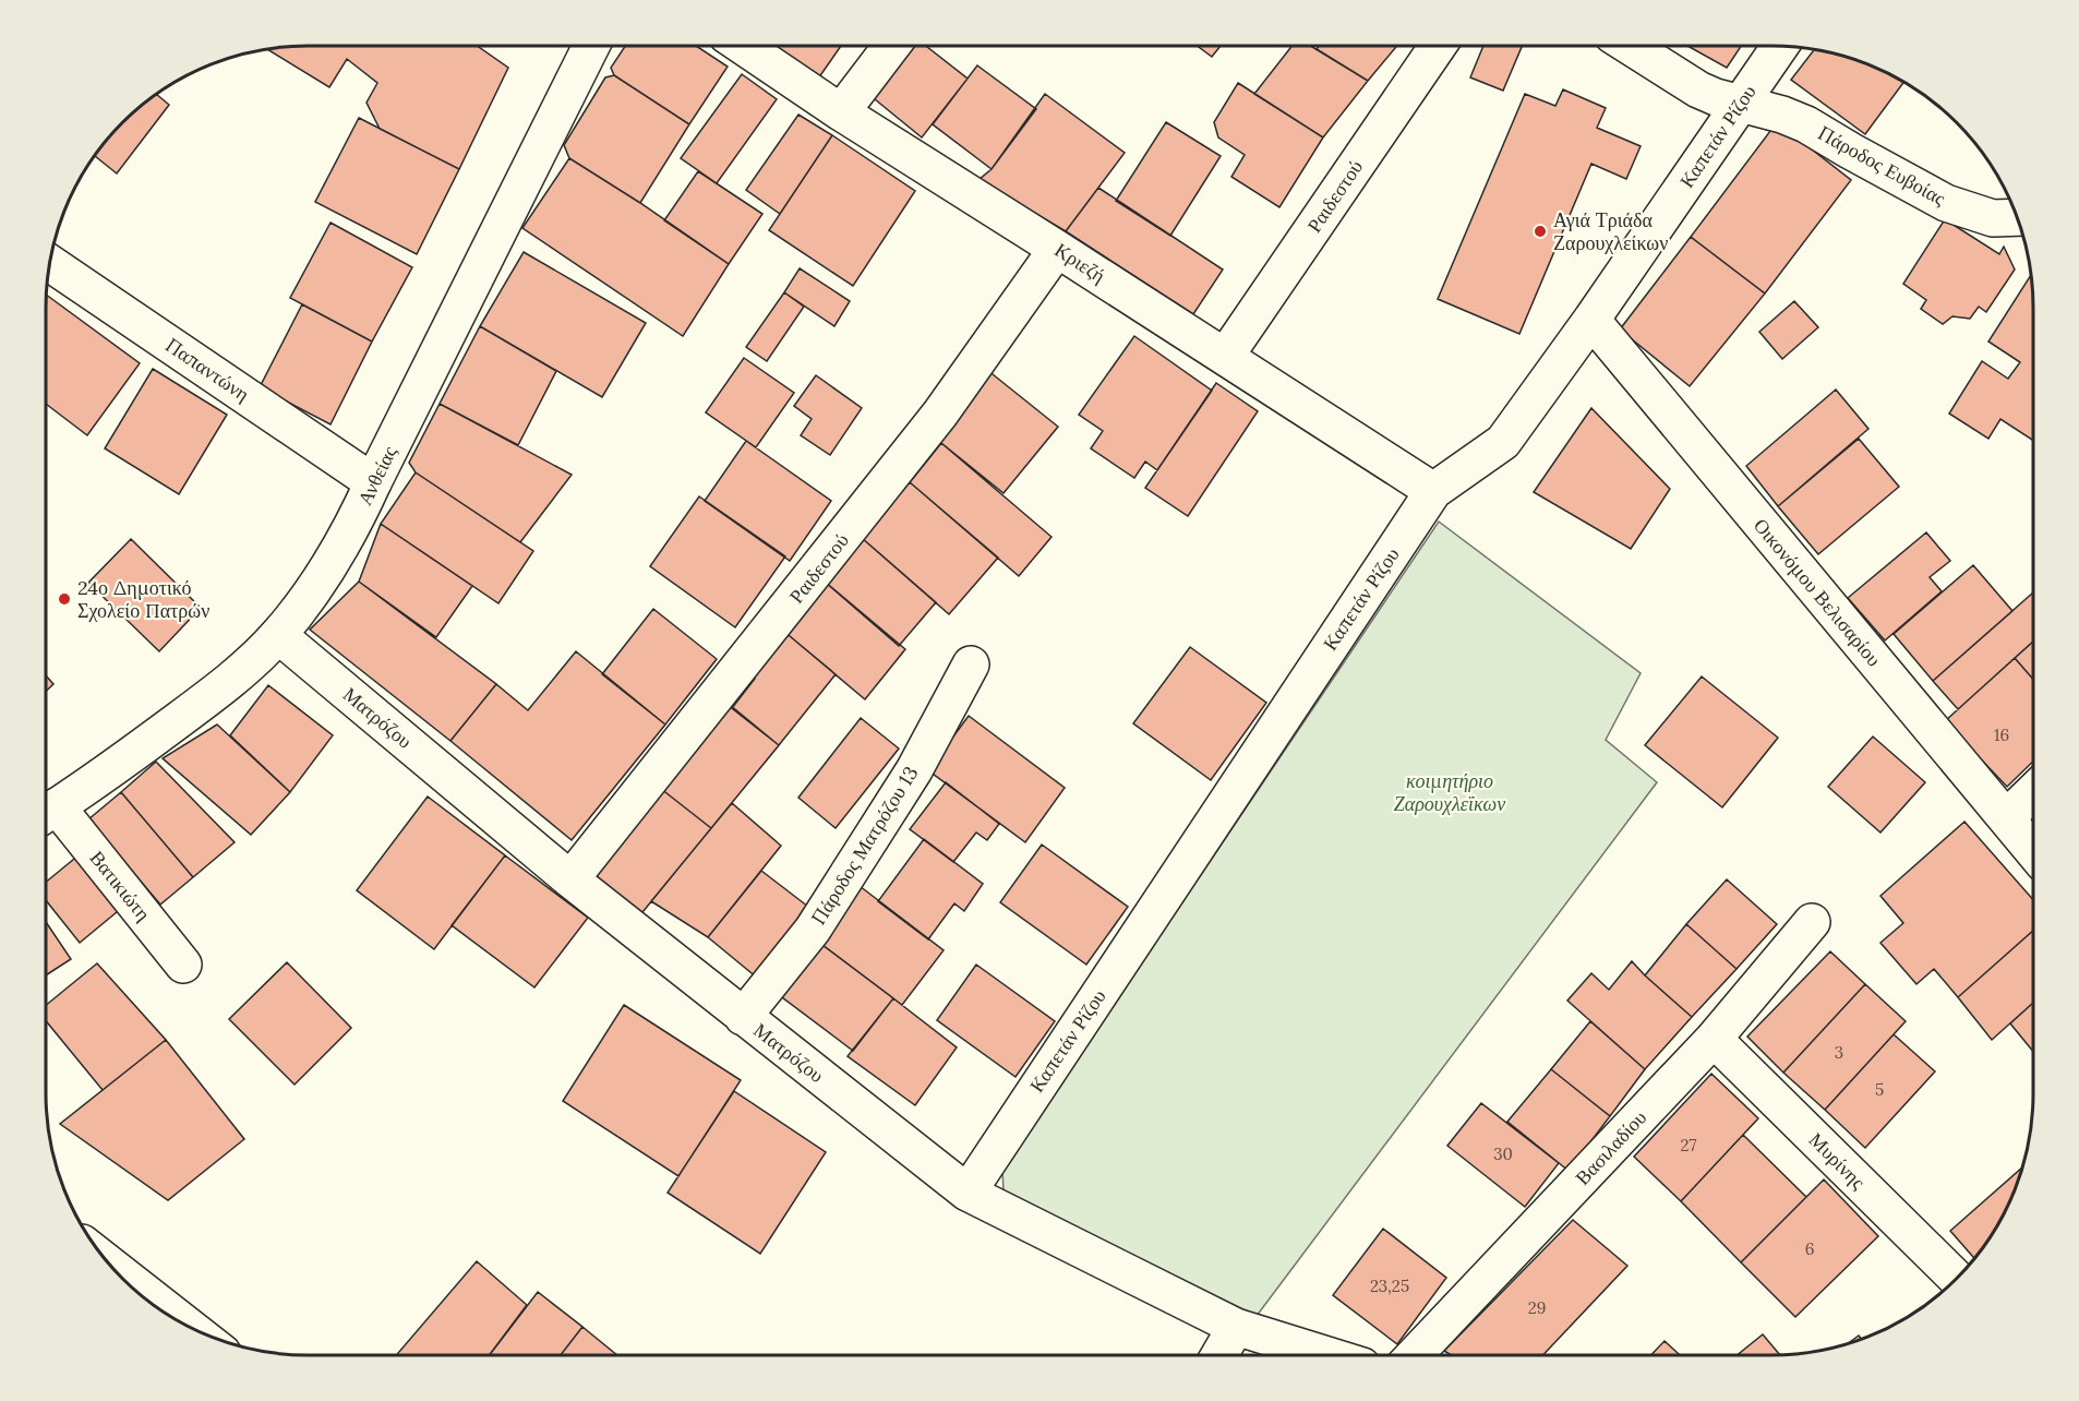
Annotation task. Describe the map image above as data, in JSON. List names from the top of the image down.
{
  "streets": {
    "street": [
      "Καπετάν Ρίζου",
      "Πάροδος Ευβοίας",
      "Ραιδεστού",
      "Κριεζή",
      "Παπαντώνη",
      "Ανθείας",
      "Οικονόμου Βελισαρίου",
      "Ματρόζου",
      "Πάροδος Ματρόζου 13",
      "Βατικιώτη",
      "Βασιλαδίου",
      "Μυρίνης"
    ]
  },
  "crossings": [
    ["Καπετάν Ρίζου", "Πάροδος Ευβοίας"],
    ["Καπετάν Ρίζου", "Κριεζή"],
    ["Καπετάν Ρίζου", "Οικονόμου Βελισαρίου"],
    ["Καπετάν Ρίζου", "Ματρόζου"],
    ["Ραιδεστού", "Κριεζή"],
    ["Ραιδεστού", "Ματρόζου"],
    ["Παπαντώνη", "Ανθείας"],
    ["Ανθείας", "Ματρόζου"],
    ["Ανθείας", "Βατικιώτη"],
    ["Ματρόζου", "Πάροδος Ματρόζου 13"],
    ["Βασιλαδίου", "Μυρίνης"]
  ],
  "parks": ["κοιμητήριο Ζαρουχλεΐκων"],
  "places": ["Αγιά Τριάδα Ζαρουχλείκων", "24ο Δημοτικό Σχολείο Πατρών"],
  "house_numbers": [
    "16",
    "3",
    "5",
    "27",
    "30",
    "6",
    "23,25",
    "29"
  ]
}
